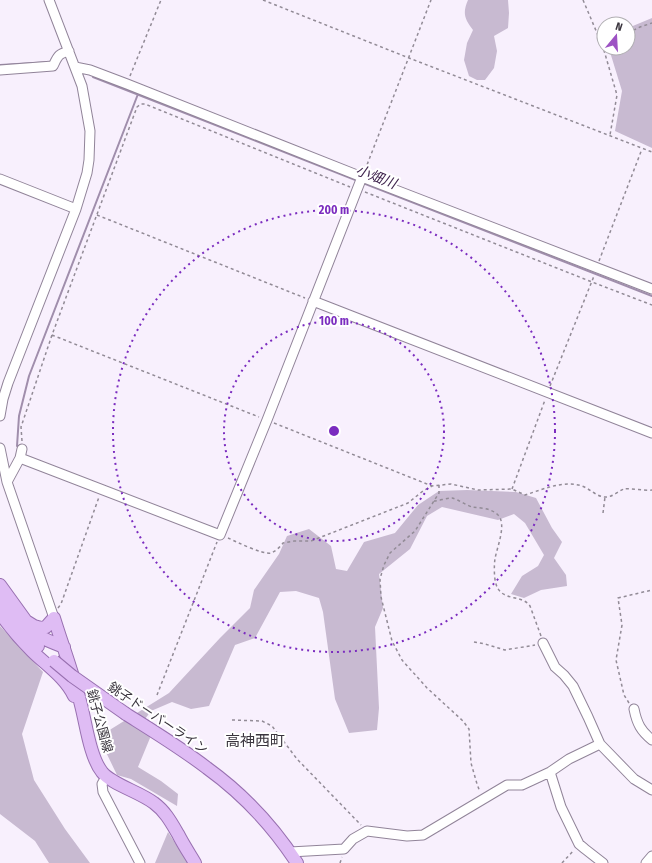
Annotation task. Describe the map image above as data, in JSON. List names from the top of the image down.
{
  "streets": {
    "main road": ["銚子ドーバーライン", "銚子公園線"]
  },
  "districts": ["高神西町"],
  "water": ["小畑川"],
  "north": "top",
  "rings": ["200 m", "100 m"]
}
